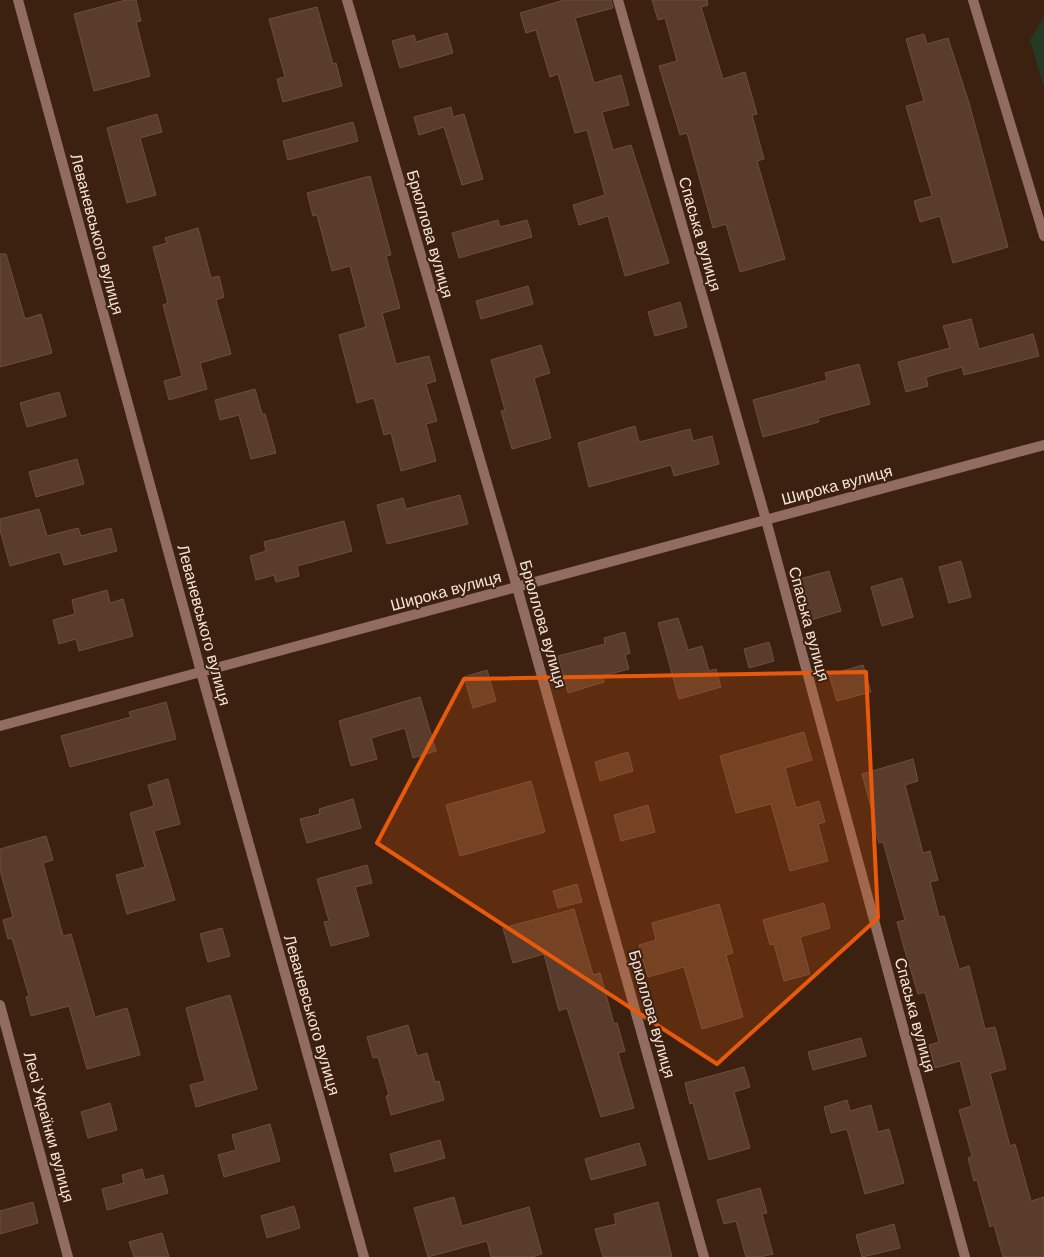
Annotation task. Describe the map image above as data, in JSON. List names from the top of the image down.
{
  "streets": {
    "street": [
      "Леваневського вулиця",
      "Брюллова вулиця",
      "Спаська вулиця",
      "Широка вулиця",
      "Лесі Українки вулиця"
    ]
  },
  "crossings": [
    ["Леваневського вулиця", "Широка вулиця"],
    ["Брюллова вулиця", "Широка вулиця"],
    ["Спаська вулиця", "Широка вулиця"]
  ]
}
